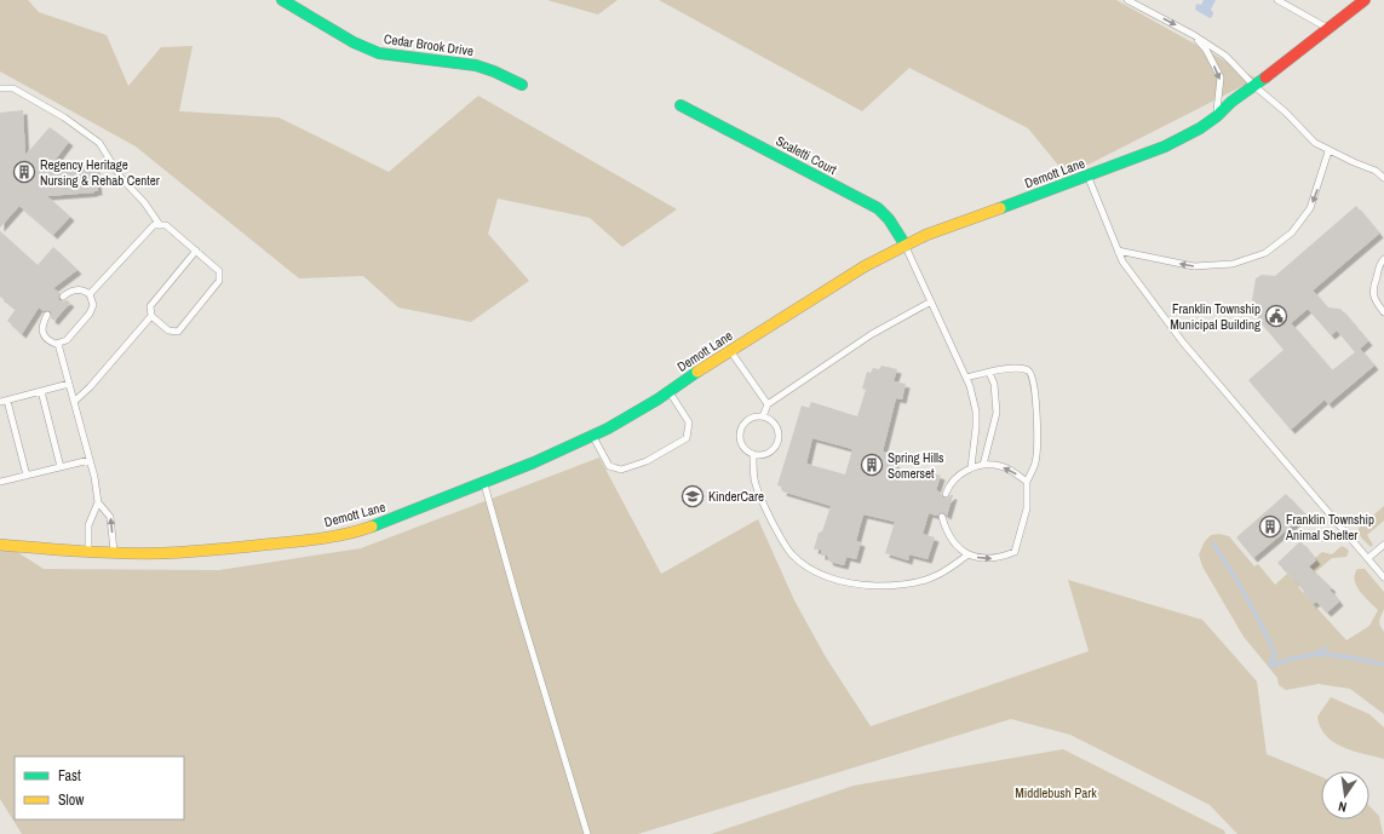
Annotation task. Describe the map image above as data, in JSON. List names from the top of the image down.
{
  "streets": {
    "street": ["Cedar Brook Drive", "Scaletti Court", "Demott Lane"]
  },
  "crossings": [
    ["Scaletti Court", "Demott Lane"]
  ],
  "parks": ["Middlebush Park"],
  "places": {
    "building": ["Regency Heritage Nursing & Rehab Center", "Spring Hills Somerset", "Franklin Township Animal Shelter"],
    "public building": ["Franklin Township Municipal Building"],
    "school or university": ["KinderCare"]
  },
  "legend": ["Fast", "Slow"],
  "north": "bottom"
}
